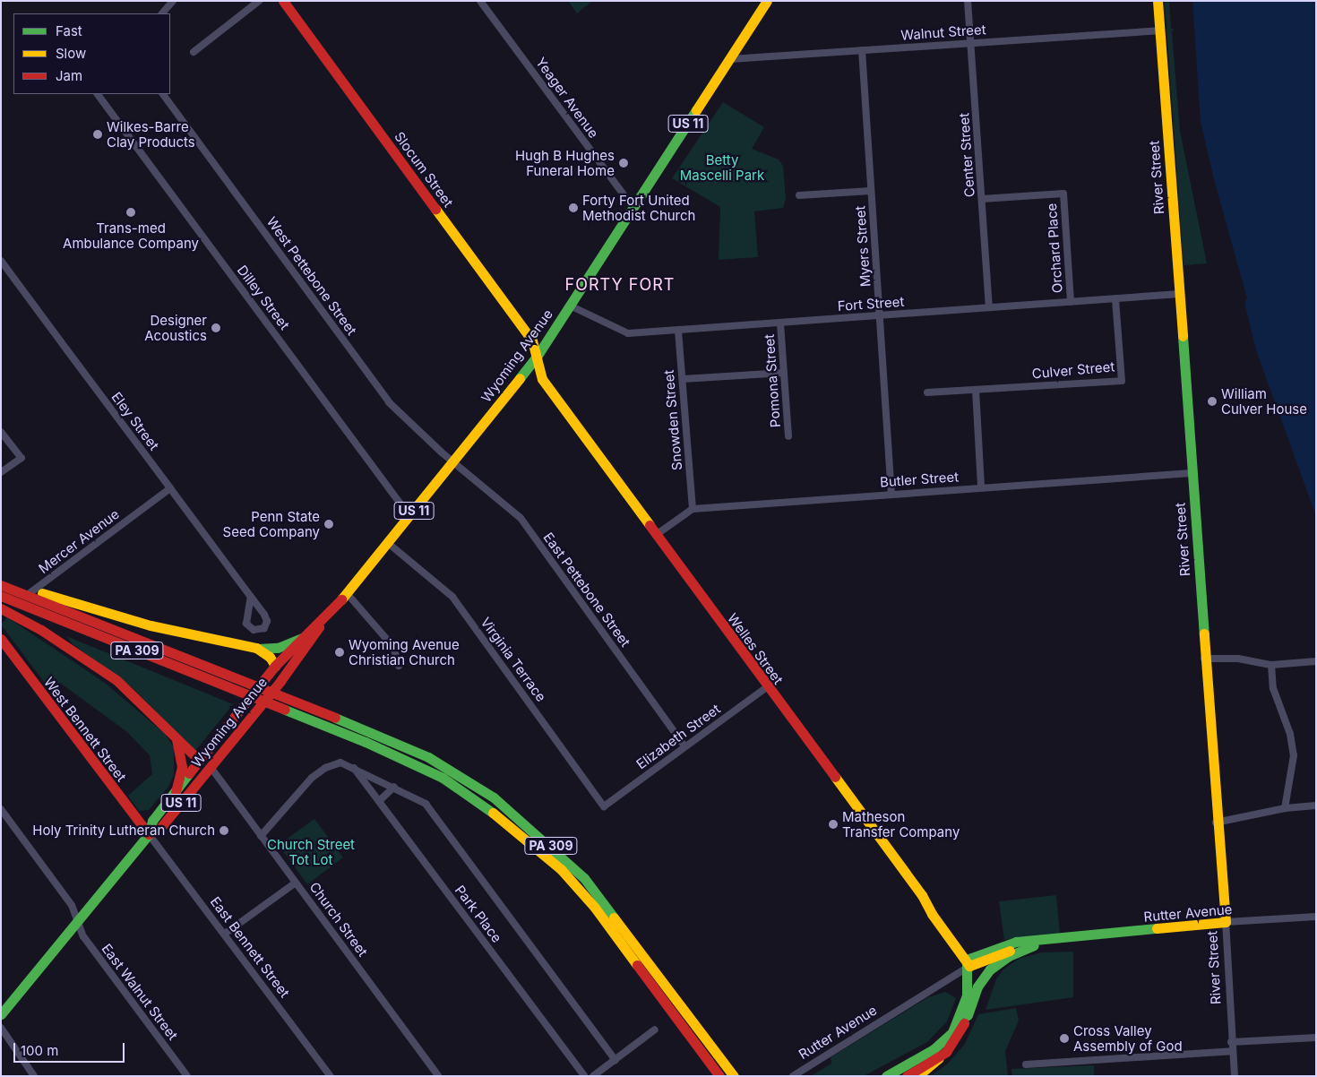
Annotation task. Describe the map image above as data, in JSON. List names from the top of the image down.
{
  "streets": {
    "main road": [
      "US 11",
      "Slocum Street",
      "River Street",
      "Wyoming Avenue",
      "Welles Street",
      "PA 309",
      "West Bennett Street",
      "Rutter Avenue",
      "Church Street"
    ],
    "street": [
      "Walnut Street",
      "Yeager Avenue",
      "Center Street",
      "Myers Street",
      "Orchard Place",
      "West Pettebone Street",
      "Dilley Street",
      "Fort Street",
      "Culver Street",
      "Pomona Street",
      "Snowden Street",
      "Eley Street",
      "Butler Street",
      "Mercer Avenue",
      "East Pettebone Street",
      "Virginia Terrace",
      "Elizabeth Street",
      "Park Place",
      "East Bennett Street",
      "East Walnut Street"
    ]
  },
  "crossings": [
    ["Walnut Street", "Center Street"],
    ["Walnut Street", "River Street"],
    ["Walnut Street", "Myers Street"],
    ["Walnut Street", "Wyoming Avenue"],
    ["Yeager Avenue", "Wyoming Avenue"],
    ["Center Street", "Orchard Place"],
    ["Center Street", "Fort Street"],
    ["Slocum Street", "Wyoming Avenue"],
    ["Slocum Street", "Welles Street"],
    ["River Street", "Fort Street"],
    ["River Street", "Butler Street"],
    ["River Street", "Rutter Avenue"],
    ["Myers Street", "Fort Street"],
    ["Myers Street", "Butler Street"],
    ["Orchard Place", "Fort Street"],
    ["West Pettebone Street", "Wyoming Avenue"],
    ["West Pettebone Street", "East Pettebone Street"],
    ["Dilley Street", "Wyoming Avenue"],
    ["Fort Street", "Wyoming Avenue"],
    ["Fort Street", "Culver Street"],
    ["Fort Street", "Pomona Street"],
    ["Fort Street", "Snowden Street"],
    ["Wyoming Avenue", "East Pettebone Street"],
    ["Wyoming Avenue", "Welles Street"],
    ["Wyoming Avenue", "Virginia Terrace"],
    ["Wyoming Avenue", "West Bennett Street"],
    ["Wyoming Avenue", "Church Street"],
    ["Wyoming Avenue", "East Bennett Street"],
    ["Wyoming Avenue", "East Walnut Street"],
    ["Snowden Street", "Butler Street"],
    ["Eley Street", "Mercer Avenue"],
    ["East Pettebone Street", "Elizabeth Street"],
    ["Welles Street", "Elizabeth Street"],
    ["Welles Street", "Rutter Avenue"],
    ["Virginia Terrace", "Elizabeth Street"],
    ["West Bennett Street", "East Bennett Street"]
  ],
  "districts": ["FORTY FORT"],
  "parks": ["Betty Mascelli Park", "Church Street Tot Lot"],
  "places": [
    "Wilkes-Barre Clay Products",
    "Hugh B Hughes Funeral Home",
    "Forty Fort United Methodist Church",
    "Trans-med Ambulance Company",
    "Designer Acoustics",
    "William Culver House",
    "Penn State Seed Company",
    "Wyoming Avenue Christian Church",
    "Matheson Transfer Company",
    "Holy Trinity Lutheran Church",
    "Cross Valley Assembly of God"
  ],
  "legend": ["Fast", "Slow", "Jam"],
  "scale_bar": "100 m"
}
